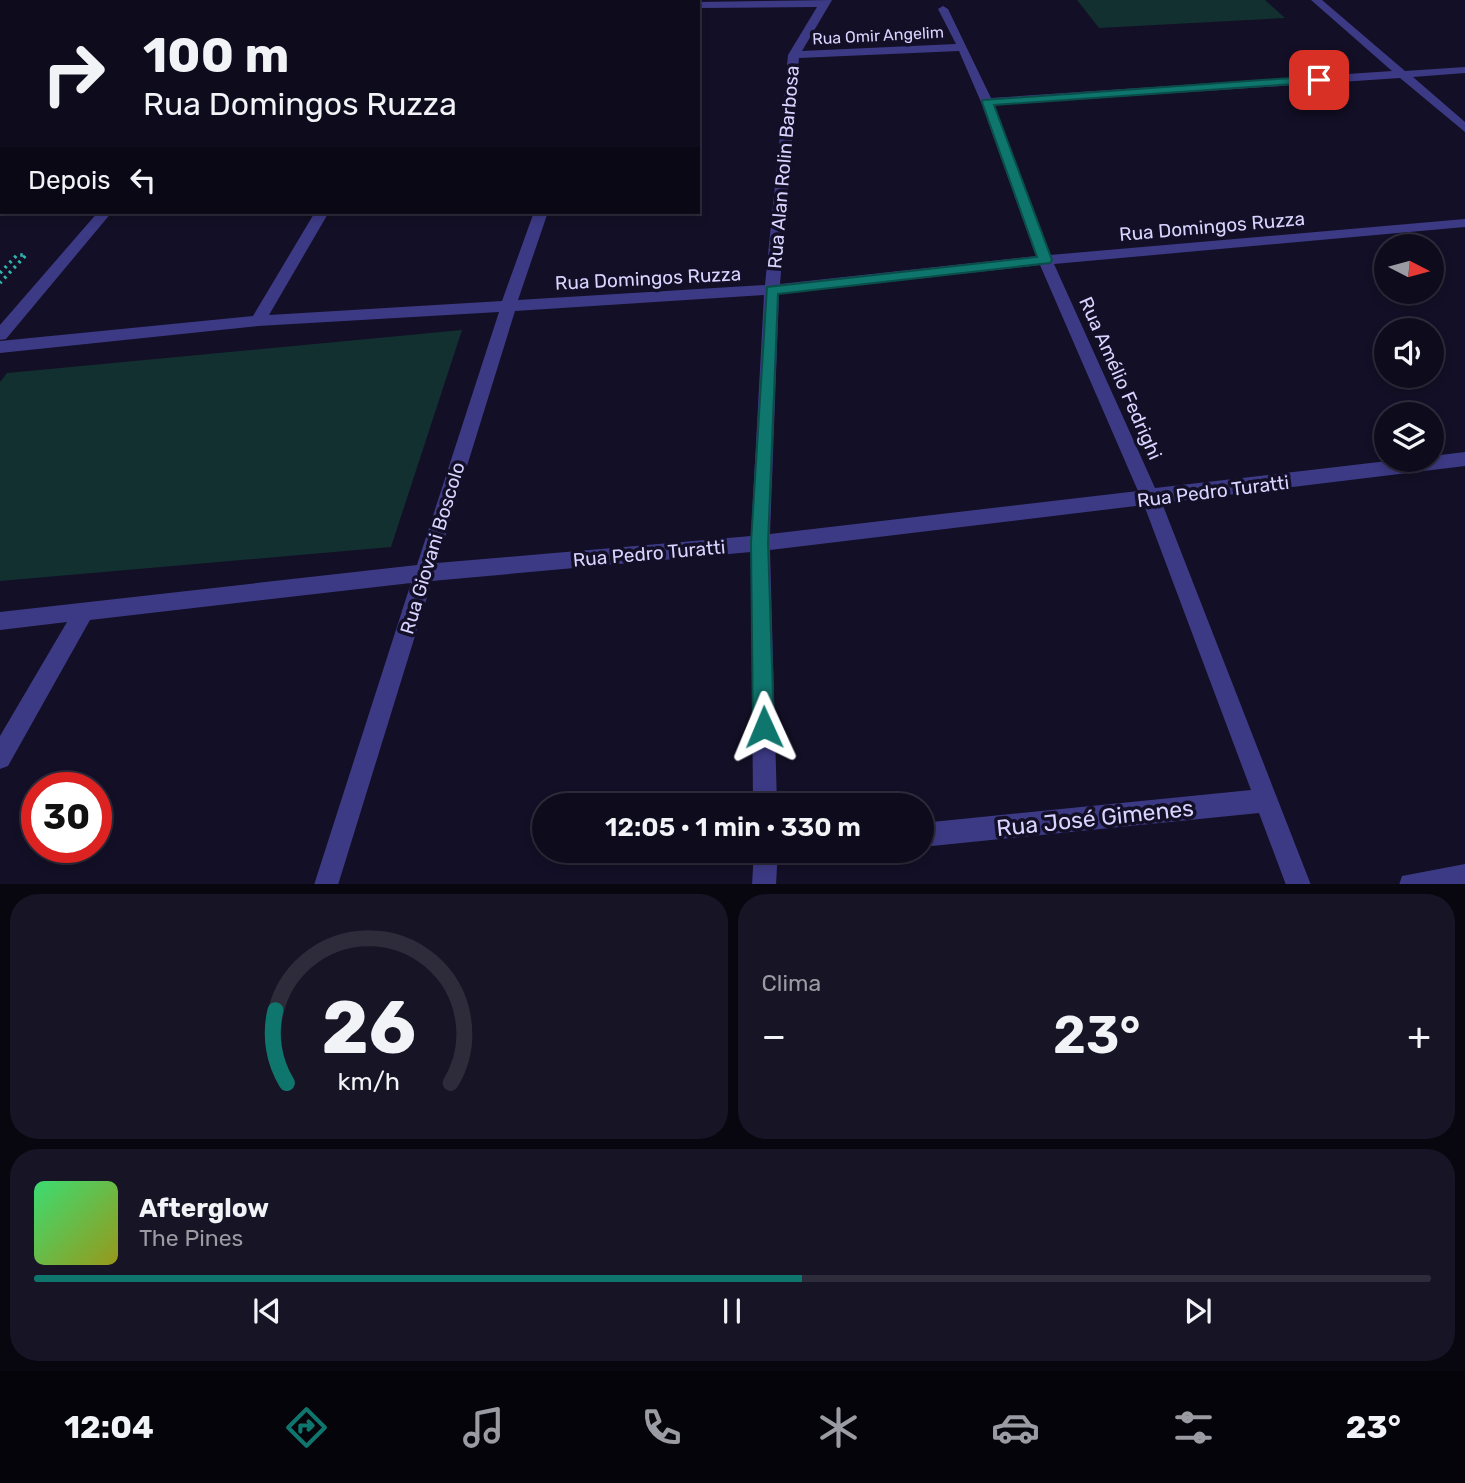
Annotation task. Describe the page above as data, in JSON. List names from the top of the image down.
{
  "streets": {
    "street": [
      "Rua Omir Angelim",
      "Rua Alan Rolin Barbosa",
      "Rua Domingos Ruzza",
      "Rua Amélio Fedrighi",
      "Rua Pedro Turatti",
      "Rua Giovani Boscolo",
      "Rua José Gimenes"
    ]
  },
  "crossings": [
    ["Rua Omir Angelim", "Rua Alan Rolin Barbosa"],
    ["Rua Omir Angelim", "Rua Amélio Fedrighi"],
    ["Rua Alan Rolin Barbosa", "Rua Domingos Ruzza"],
    ["Rua Alan Rolin Barbosa", "Rua Pedro Turatti"],
    ["Rua Domingos Ruzza", "Rua Amélio Fedrighi"],
    ["Rua Domingos Ruzza", "Rua Giovani Boscolo"],
    ["Rua Amélio Fedrighi", "Rua Pedro Turatti"],
    ["Rua Amélio Fedrighi", "Rua José Gimenes"],
    ["Rua Pedro Turatti", "Rua Giovani Boscolo"]
  ],
  "north": "right",
  "page": {
    "turn": ["100 m", "Rua Domingos Ruzza"],
    "then": "Depois",
    "limit": "30",
    "trip": "12:05 · 1 min · 330 m",
    "tile": "Clima",
    "heat": ["−", "23°", "+"],
    "song": ["Afterglow", "The Pines"],
    "tabs": ["12:04", "23°"],
    "gauge": ["26", "km/h"]
  }
}
